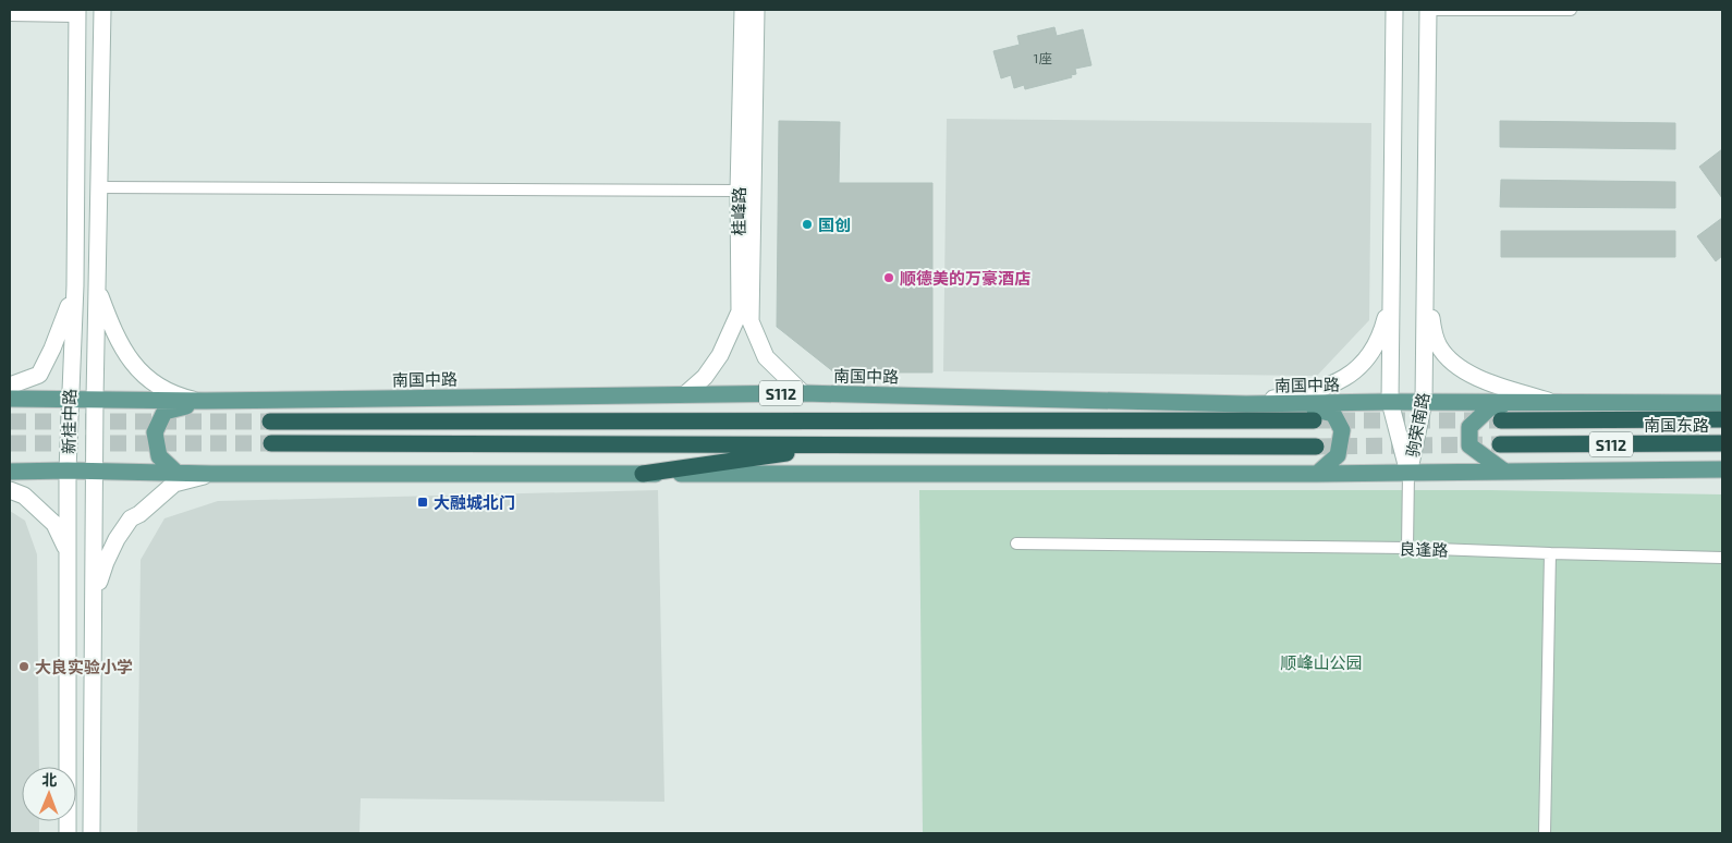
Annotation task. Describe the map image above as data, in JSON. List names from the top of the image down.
{
  "streets": {
    "highway": ["S112", "南国东路"],
    "main road": [
      "桂峰路",
      "南国中路",
      "新桂中路",
      "驹荣南路"
    ],
    "street": ["良逢路"]
  },
  "crossings": [
    ["桂峰路", "南国中路"],
    ["南国中路", "新桂中路"],
    ["南国中路", "驹荣南路"]
  ],
  "parks": ["顺峰山公园"],
  "places": {
    "other": ["国创", "顺德美的万豪酒店", "大良实验小学"],
    "transit": ["大融城北门"]
  },
  "house_numbers": ["1座"],
  "north": "top"
}
